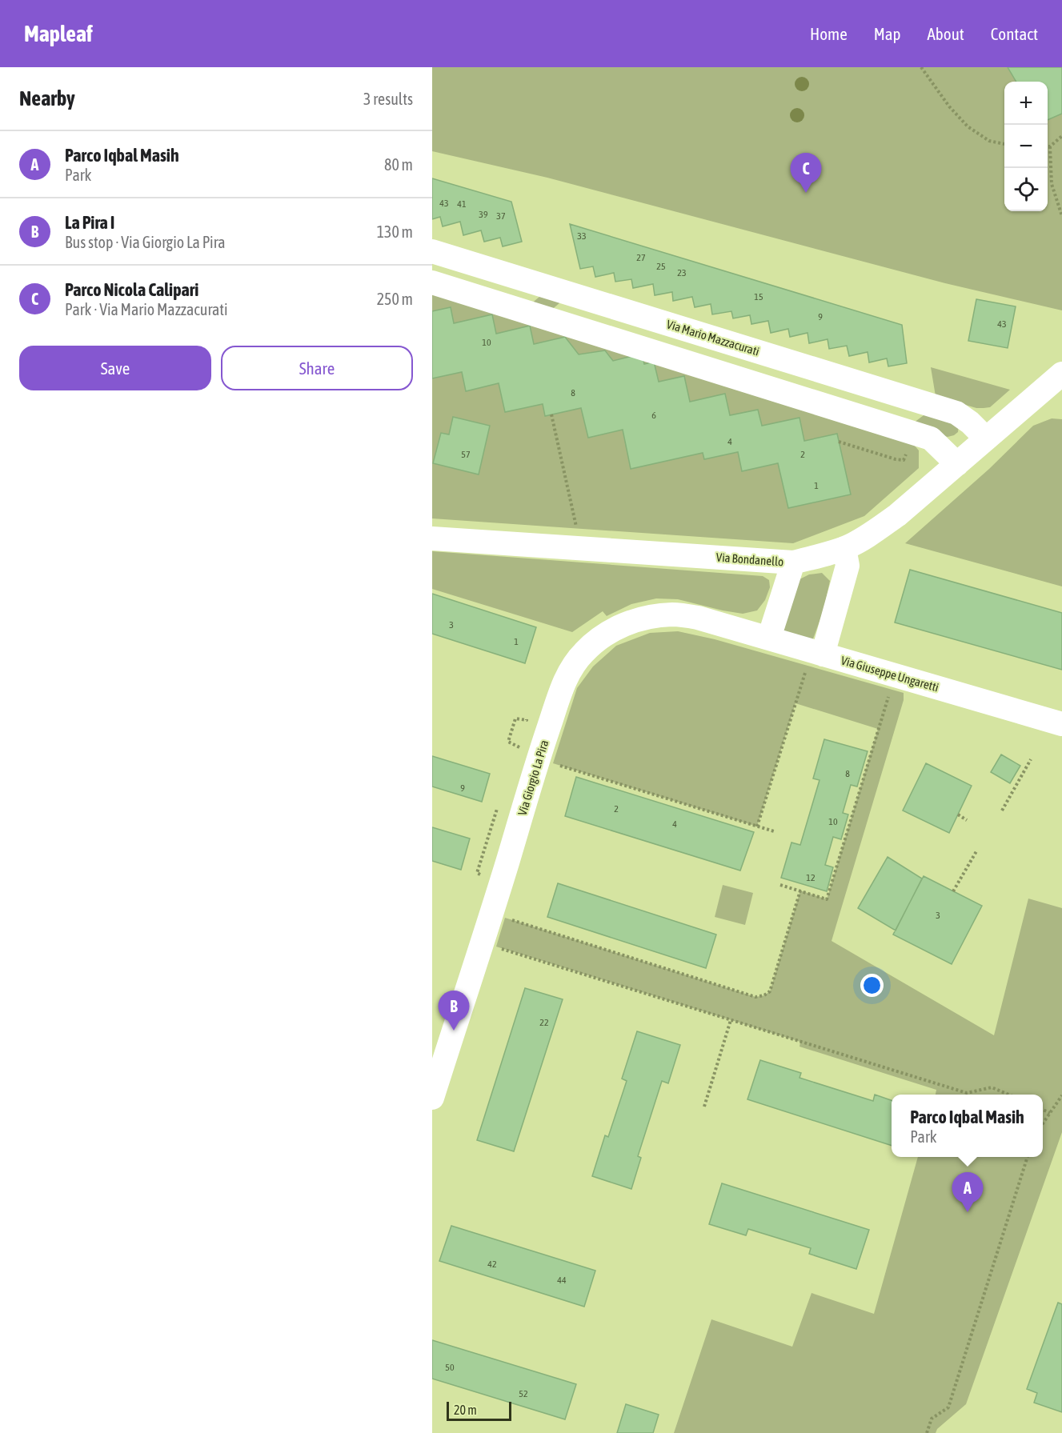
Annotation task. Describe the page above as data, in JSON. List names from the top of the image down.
{
  "streets": {
    "street": [
      "Via Mario Mazzacurati",
      "Via Bondanello",
      "Via Giuseppe Ungaretti",
      "Via Giorgio La Pira"
    ]
  },
  "crossings": [
    ["Via Mario Mazzacurati", "Via Bondanello"],
    ["Via Giuseppe Ungaretti", "Via Giorgio La Pira"]
  ],
  "house_numbers": [
    "43",
    "41",
    "39",
    "37",
    "33",
    "27",
    "25",
    "23",
    "15",
    "9",
    "43",
    "10",
    "8",
    "6",
    "4",
    "57",
    "2",
    "1",
    "3",
    "1",
    "8",
    "9",
    "2",
    "10",
    "4",
    "12",
    "3",
    "22",
    "42",
    "44",
    "50",
    "52"
  ],
  "scale_bar": "20 m",
  "page": {
    "header": "Mapleaf",
    "nav": [
      "Home",
      "Map",
      "About",
      "Contact"
    ],
    "heading": ["Nearby", "3 results"],
    "map_buttons": ["+", "−"],
    "list": [
      {
        "mark": "A",
        "name": "Parco Iqbal Masih",
        "note": "Park",
        "value": "80 m"
      },
      {
        "mark": "B",
        "name": "La Pira I",
        "note": "Bus stop · Via Giorgio La Pira",
        "value": "130 m"
      },
      {
        "mark": "C",
        "name": "Parco Nicola Calipari",
        "note": "Park · Via Mario Mazzacurati",
        "value": "250 m"
      }
    ],
    "pins": ["C", "B", "A"],
    "buttons": ["Save", "Share"],
    "popup": ["Parco Iqbal Masih", "Park"],
    "scale": "20 m"
  }
}
